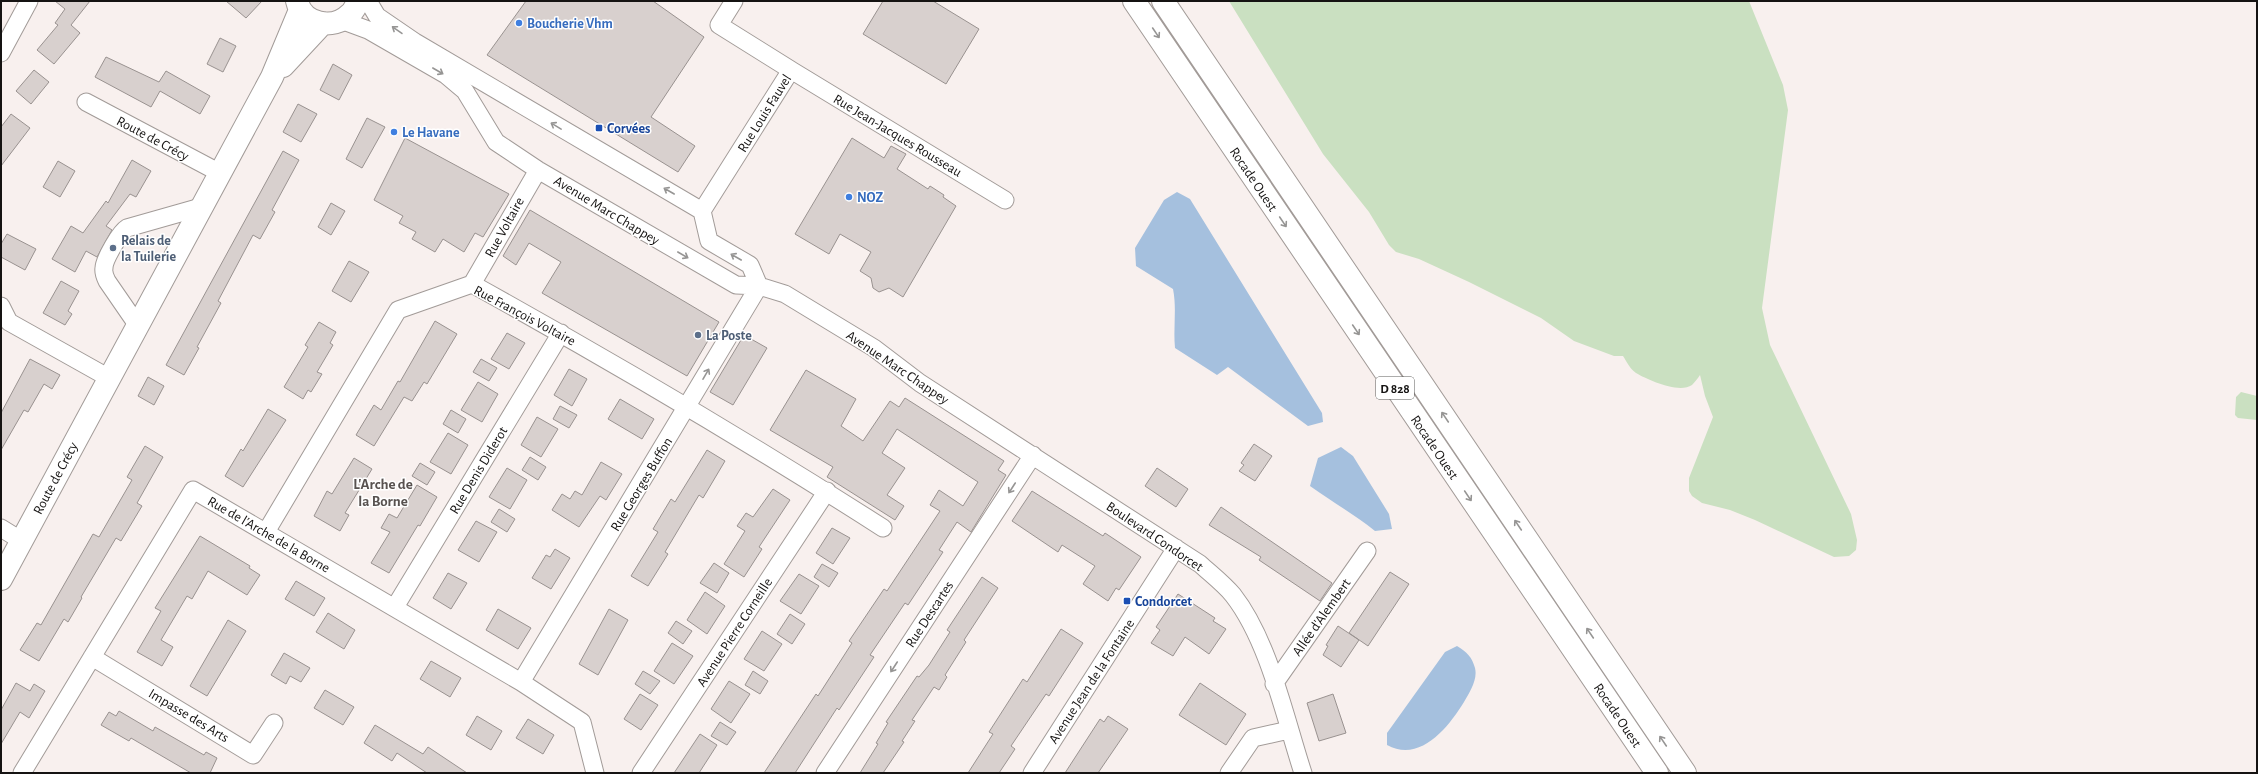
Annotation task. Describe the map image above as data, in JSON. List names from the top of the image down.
{
  "streets": {
    "main road": ["Route de Crécy", "Rocade Ouest", "D 828"],
    "street": [
      "Rue Louis Fauvel",
      "Rue Jean-Jacques Rousseau",
      "Avenue Marc Chappey",
      "Rue Voltaire",
      "Rue François Voltaire",
      "Rue Denis Diderot",
      "Rue Georges Buffon",
      "Rue de l'Arche de la Borne",
      "Boulevard Condorcet",
      "Rue Descartes",
      "Allée d'Alembert",
      "Avenue Pierre Corneille",
      "Avenue Jean de la Fontaine",
      "Impasse des Arts"
    ]
  },
  "crossings": [
    ["Rue Louis Fauvel", "Rue Jean-Jacques Rousseau"],
    ["Route de Crécy", "Avenue Marc Chappey"],
    ["Avenue Marc Chappey", "Rue Voltaire"],
    ["Avenue Marc Chappey", "Rue Georges Buffon"],
    ["Avenue Marc Chappey", "Boulevard Condorcet"],
    ["Avenue Marc Chappey", "Rue Descartes"],
    ["Rue Voltaire", "Rue François Voltaire"],
    ["Rue François Voltaire", "Rue Denis Diderot"],
    ["Rue François Voltaire", "Rue Georges Buffon"],
    ["Rue François Voltaire", "Rue de l'Arche de la Borne"],
    ["Rue François Voltaire", "Avenue Pierre Corneille"],
    ["Rue Denis Diderot", "Rue de l'Arche de la Borne"],
    ["Rue Georges Buffon", "Rue de l'Arche de la Borne"],
    ["Rue de l'Arche de la Borne", "Impasse des Arts"],
    ["Boulevard Condorcet", "Rue Descartes"],
    ["Boulevard Condorcet", "Allée d'Alembert"],
    ["Boulevard Condorcet", "Avenue Jean de la Fontaine"]
  ],
  "one_way": ["Rue Descartes"],
  "districts": ["L'Arche de la Borne"],
  "places": {
    "other": [
      "Boucherie Vhm",
      "Le Havane",
      "NOZ",
      "Relais de la Tuilerie",
      "La Poste"
    ],
    "transit": ["Corvées", "Condorcet"]
  }
}
